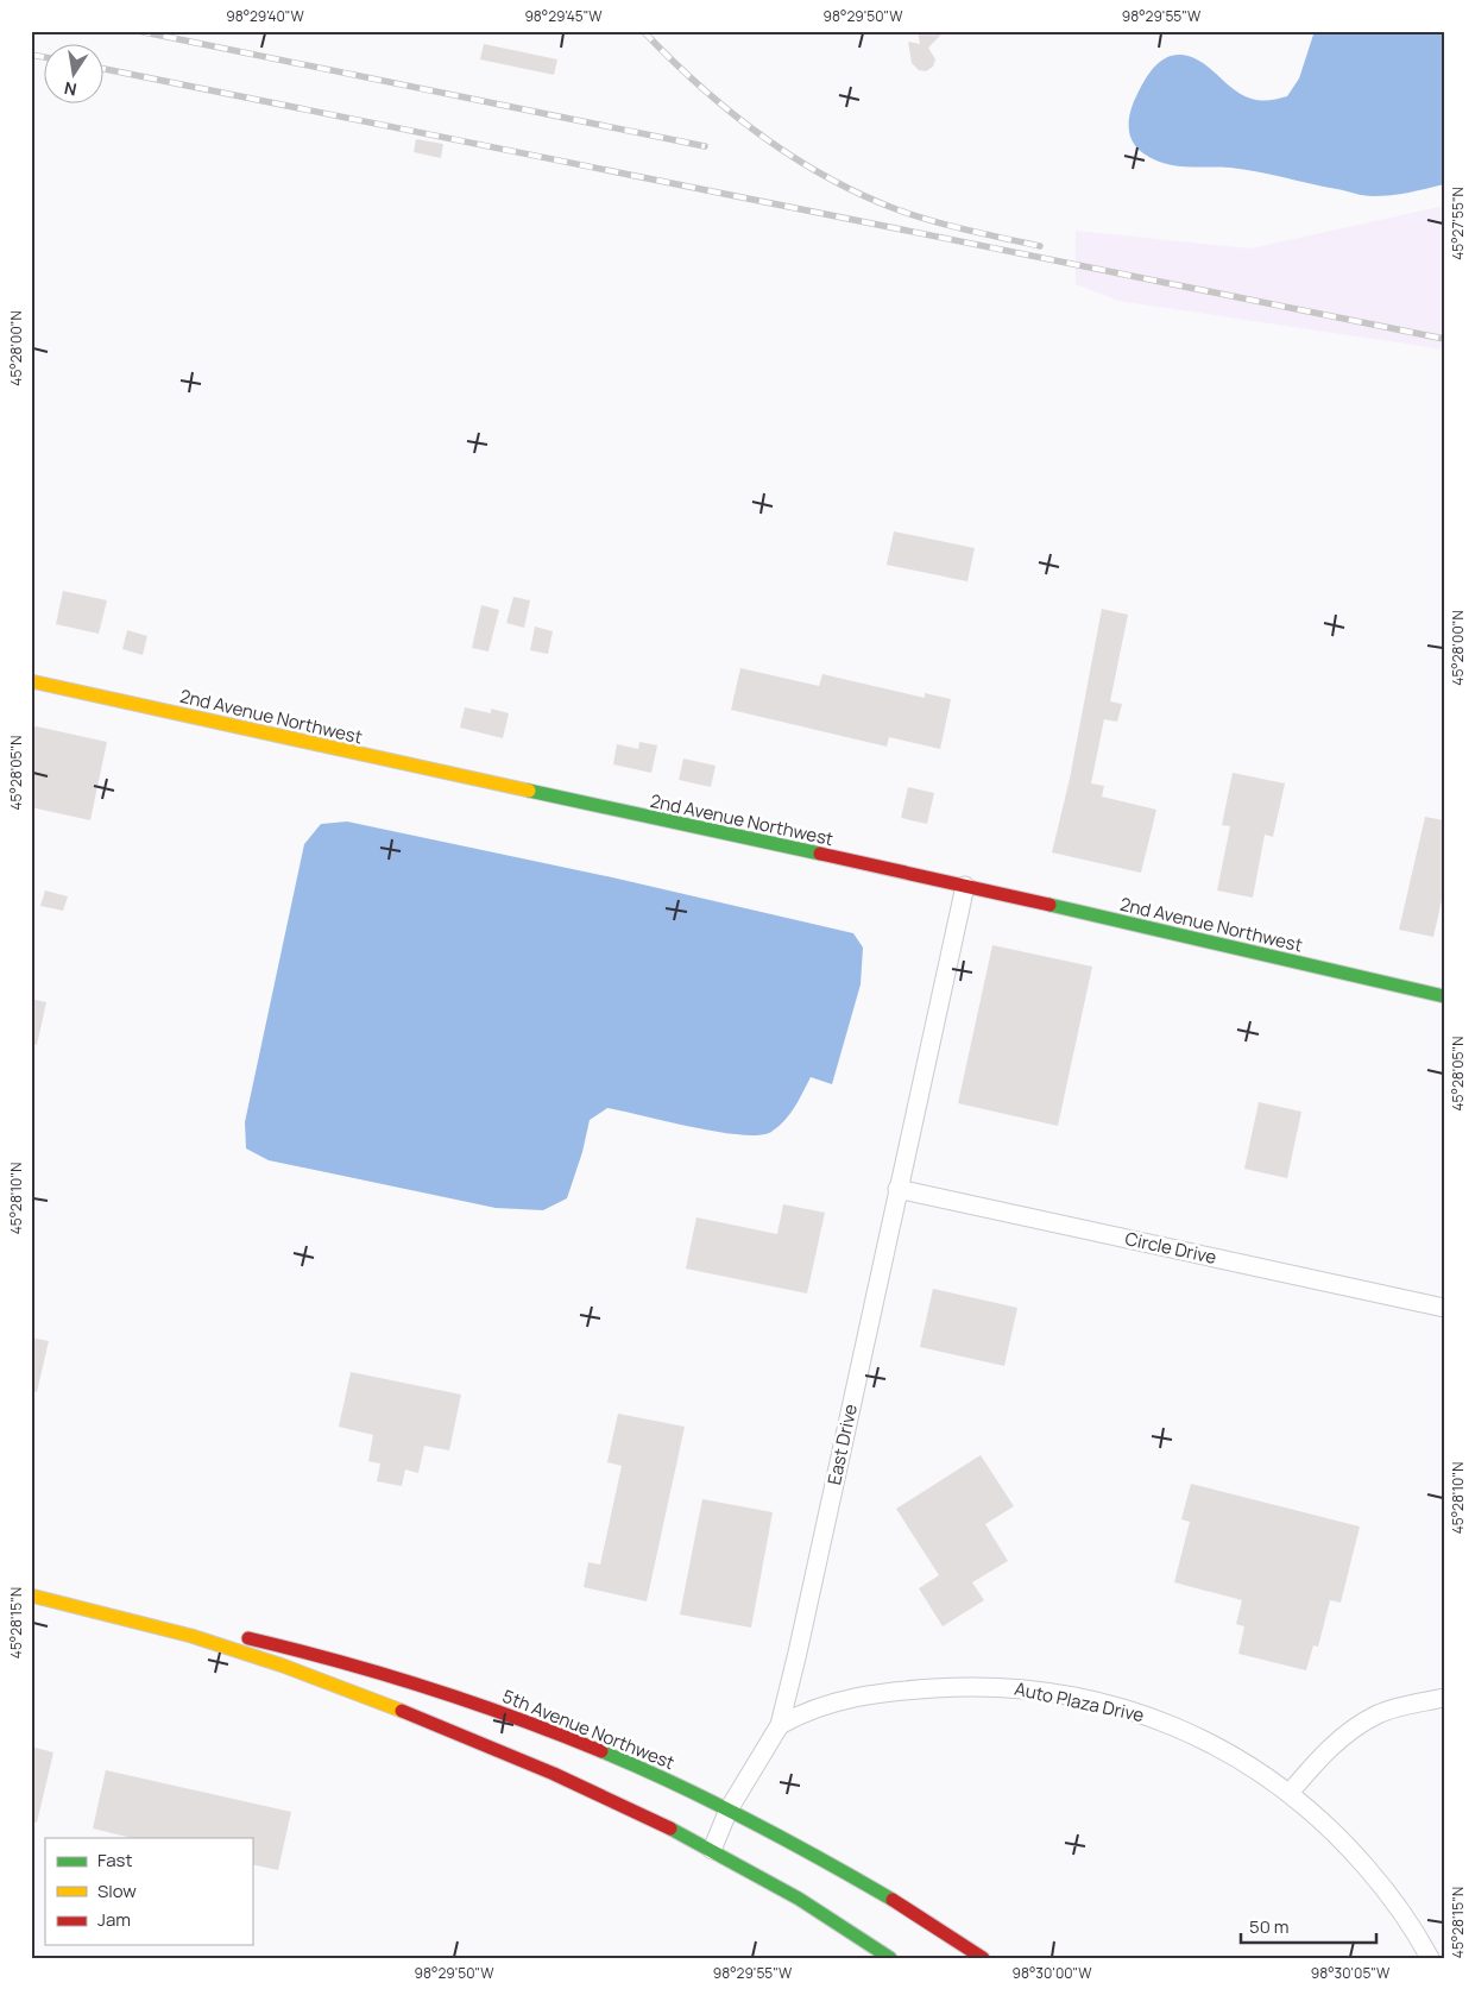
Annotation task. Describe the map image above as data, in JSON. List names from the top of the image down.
{
  "streets": {
    "main road": ["2nd Avenue Northwest", "5th Avenue Northwest"],
    "street": ["Circle Drive", "East Drive", "Auto Plaza Drive"]
  },
  "crossings": [
    ["2nd Avenue Northwest", "East Drive"],
    ["Circle Drive", "East Drive"],
    ["East Drive", "Auto Plaza Drive"],
    ["East Drive", "5th Avenue Northwest"]
  ],
  "legend": ["Fast", "Slow", "Jam"],
  "scale_bar": "50 m",
  "north": "bottom",
  "coordinates": [
    "98°29'40\"W",
    "98°29'45\"W",
    "98°29'50\"W",
    "98°29'55\"W",
    "45°27'55\"N",
    "45°28'00\"N",
    "45°28'05\"N",
    "45°28'10\"N",
    "45°28'15\"N",
    "98°30'00\"W",
    "98°30'05\"W"
  ]
}
